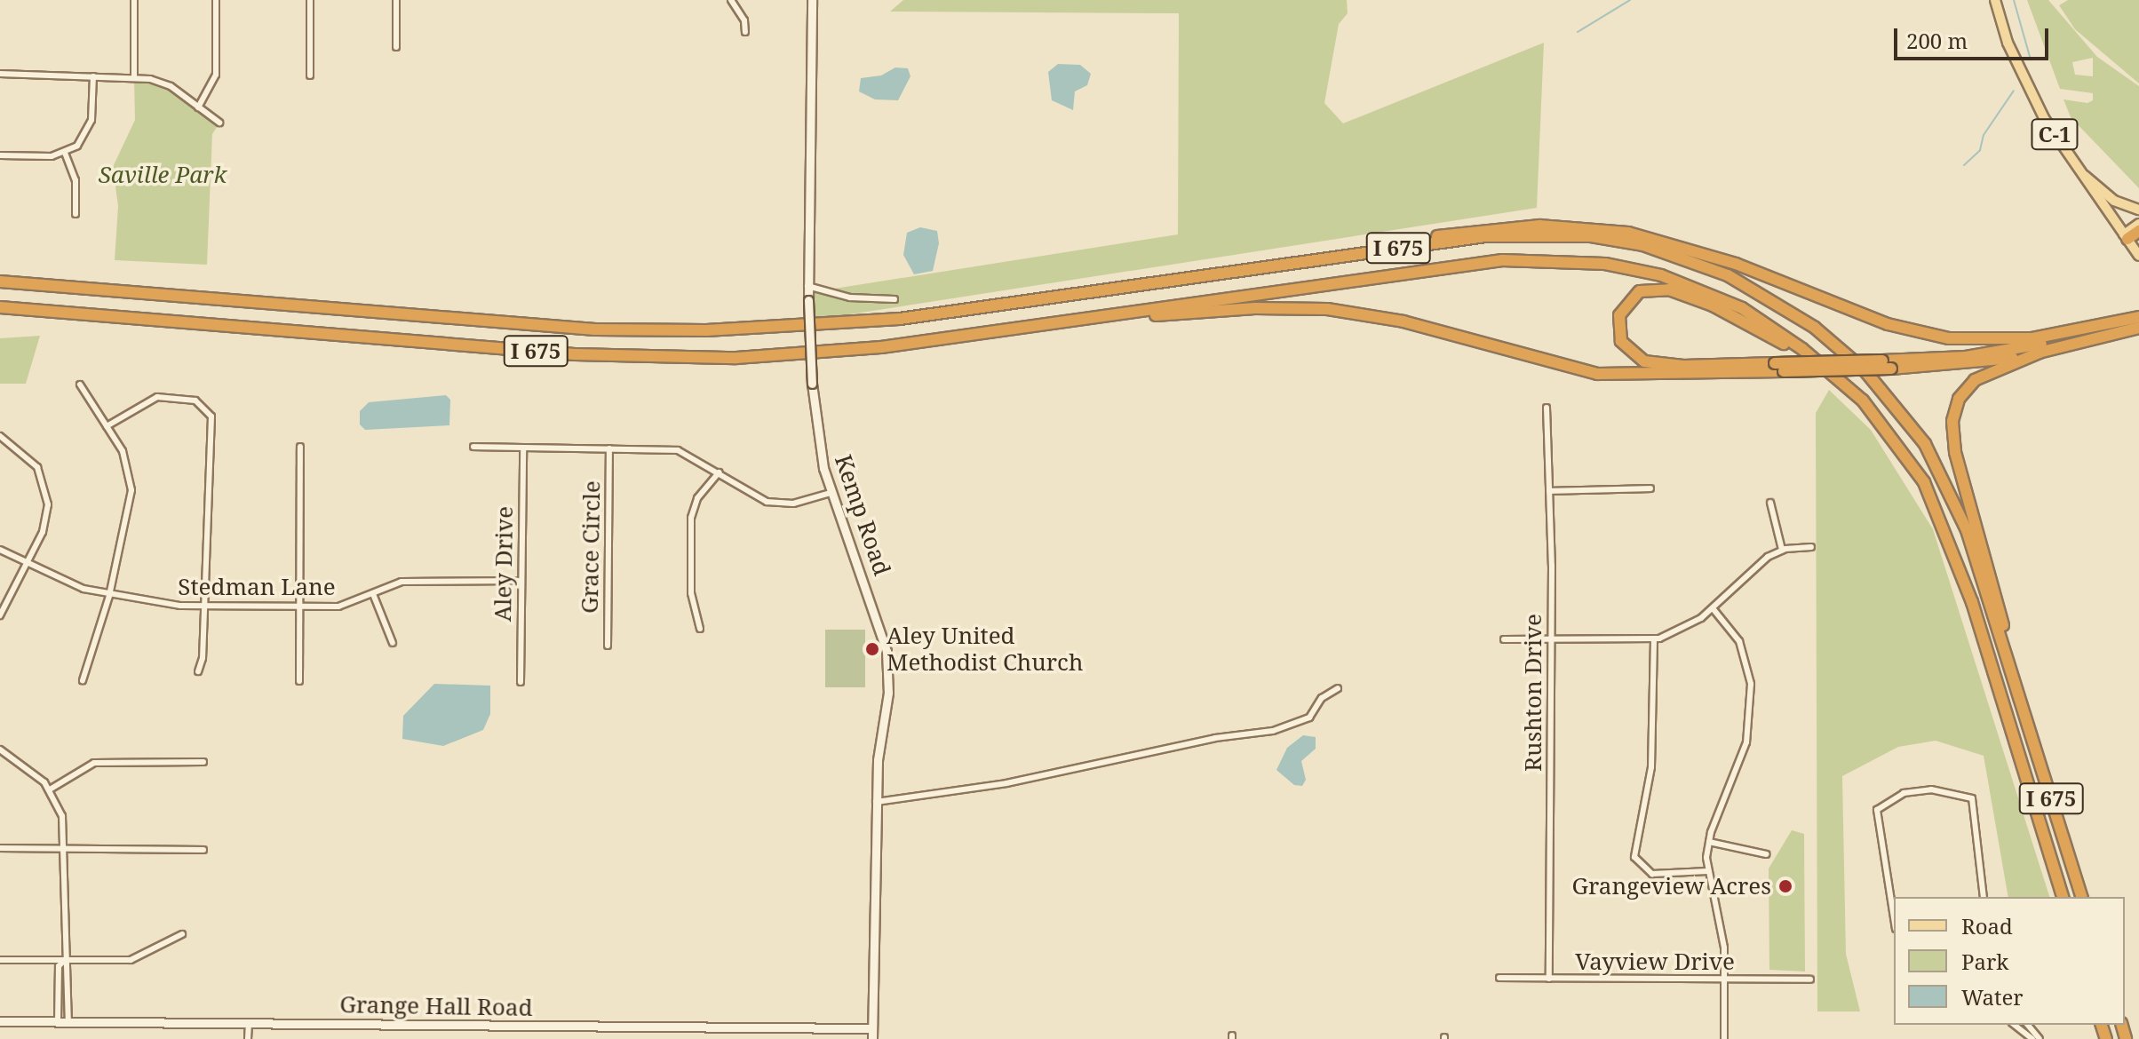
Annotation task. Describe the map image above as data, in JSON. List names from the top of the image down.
{
  "streets": {
    "highway": ["I 675"],
    "main road": ["C-1", "Kemp Road", "Grange Hall Road"],
    "street": [
      "Grace Circle",
      "Aley Drive",
      "Stedman Lane",
      "Rushton Drive",
      "Vayview Drive"
    ]
  },
  "crossings": [
    ["Kemp Road", "Grange Hall Road"],
    ["Aley Drive", "Stedman Lane"],
    ["Rushton Drive", "Vayview Drive"]
  ],
  "parks": ["Saville Park"],
  "places": ["Aley United Methodist Church", "Grangeview Acres"],
  "legend": ["Road", "Park", "Water"],
  "scale_bar": "200 m"
}
